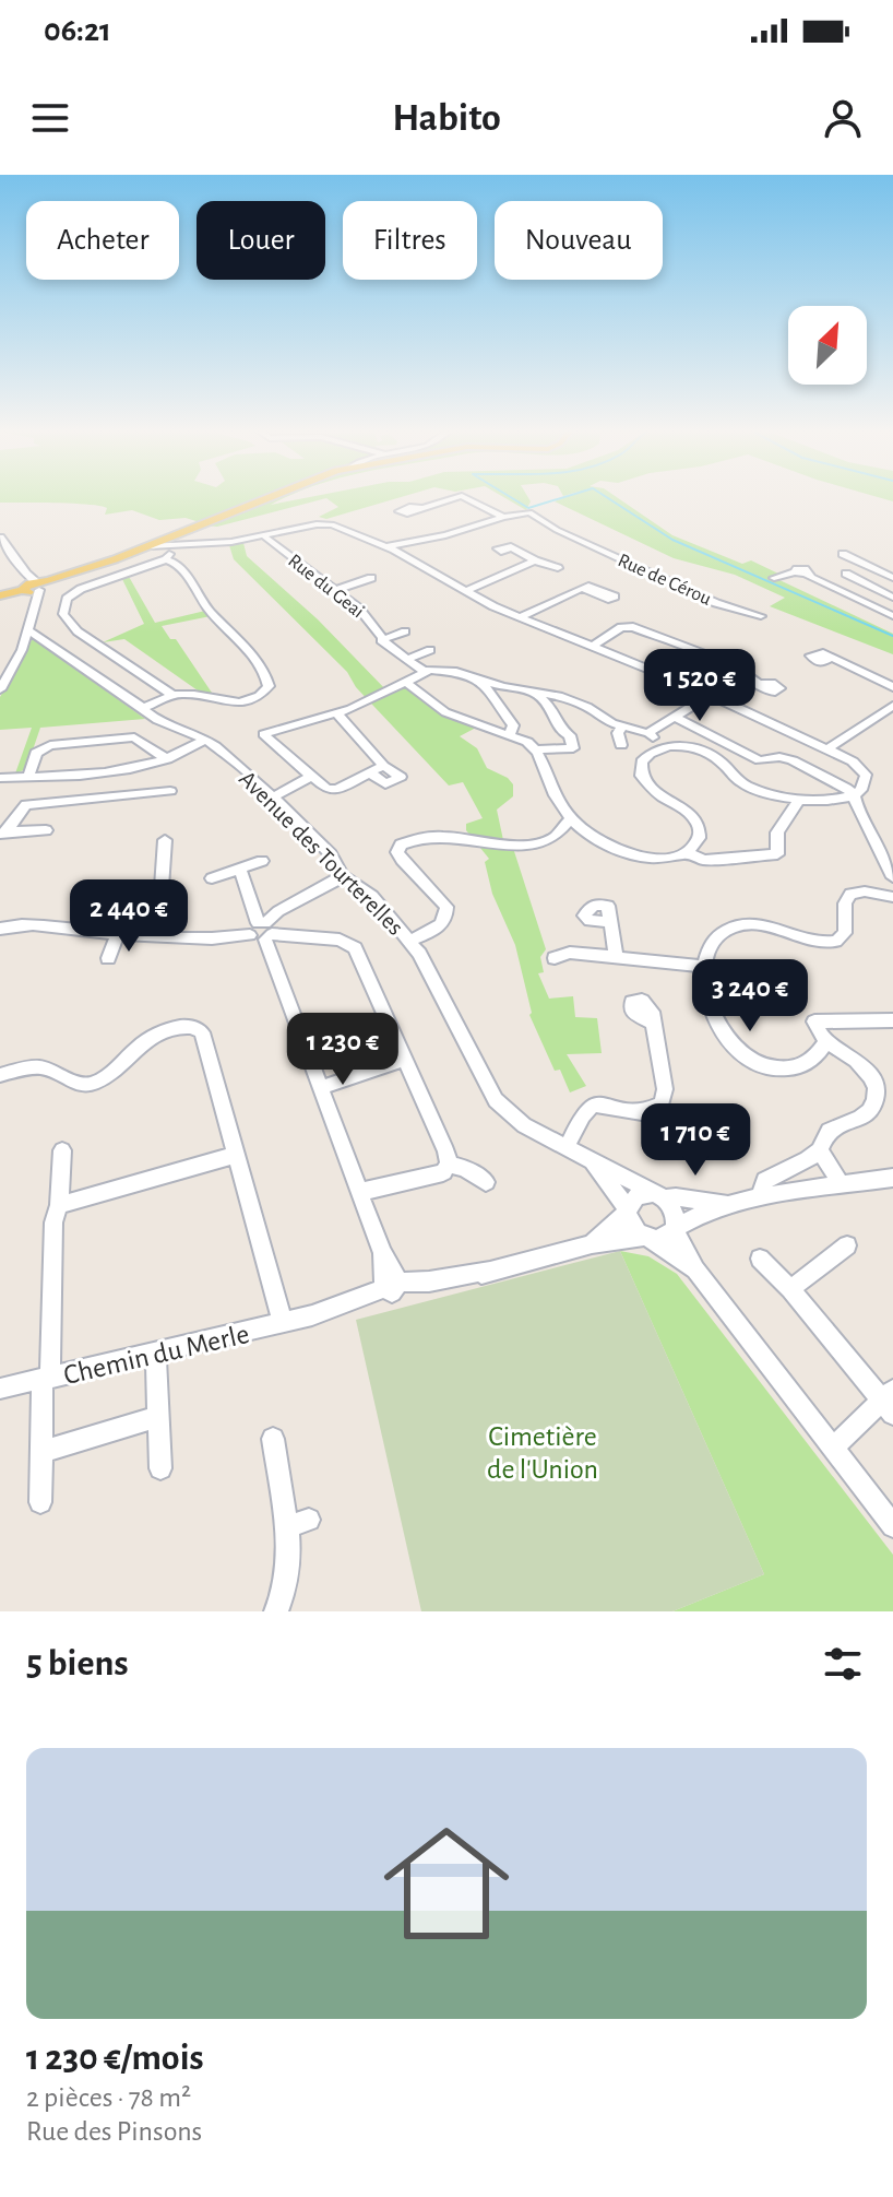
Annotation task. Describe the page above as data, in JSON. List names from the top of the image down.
{
  "streets": {
    "street": [
      "Rue de Cérou",
      "Rue du Geai",
      "Avenue des Tourterelles",
      "Chemin du Merle"
    ]
  },
  "crossings": [
    ["Avenue des Tourterelles", "Chemin du Merle"]
  ],
  "parks": ["Cimetière de l'Union"],
  "north": "top right",
  "page": {
    "status": "06:21",
    "header": "Habito",
    "chip": [
      "Acheter",
      "Louer",
      "Filtres",
      "Nouveau"
    ],
    "price": [
      "1 520 €",
      "2 440 €",
      "3 240 €",
      "1 230 €",
      "1 710 €"
    ],
    "heading": "5 biens",
    "list": [
      {
        "name": "1 230 €/mois",
        "note": "2 pièces · 78 m² · Rue des Pinsons"
      }
    ]
  }
}
